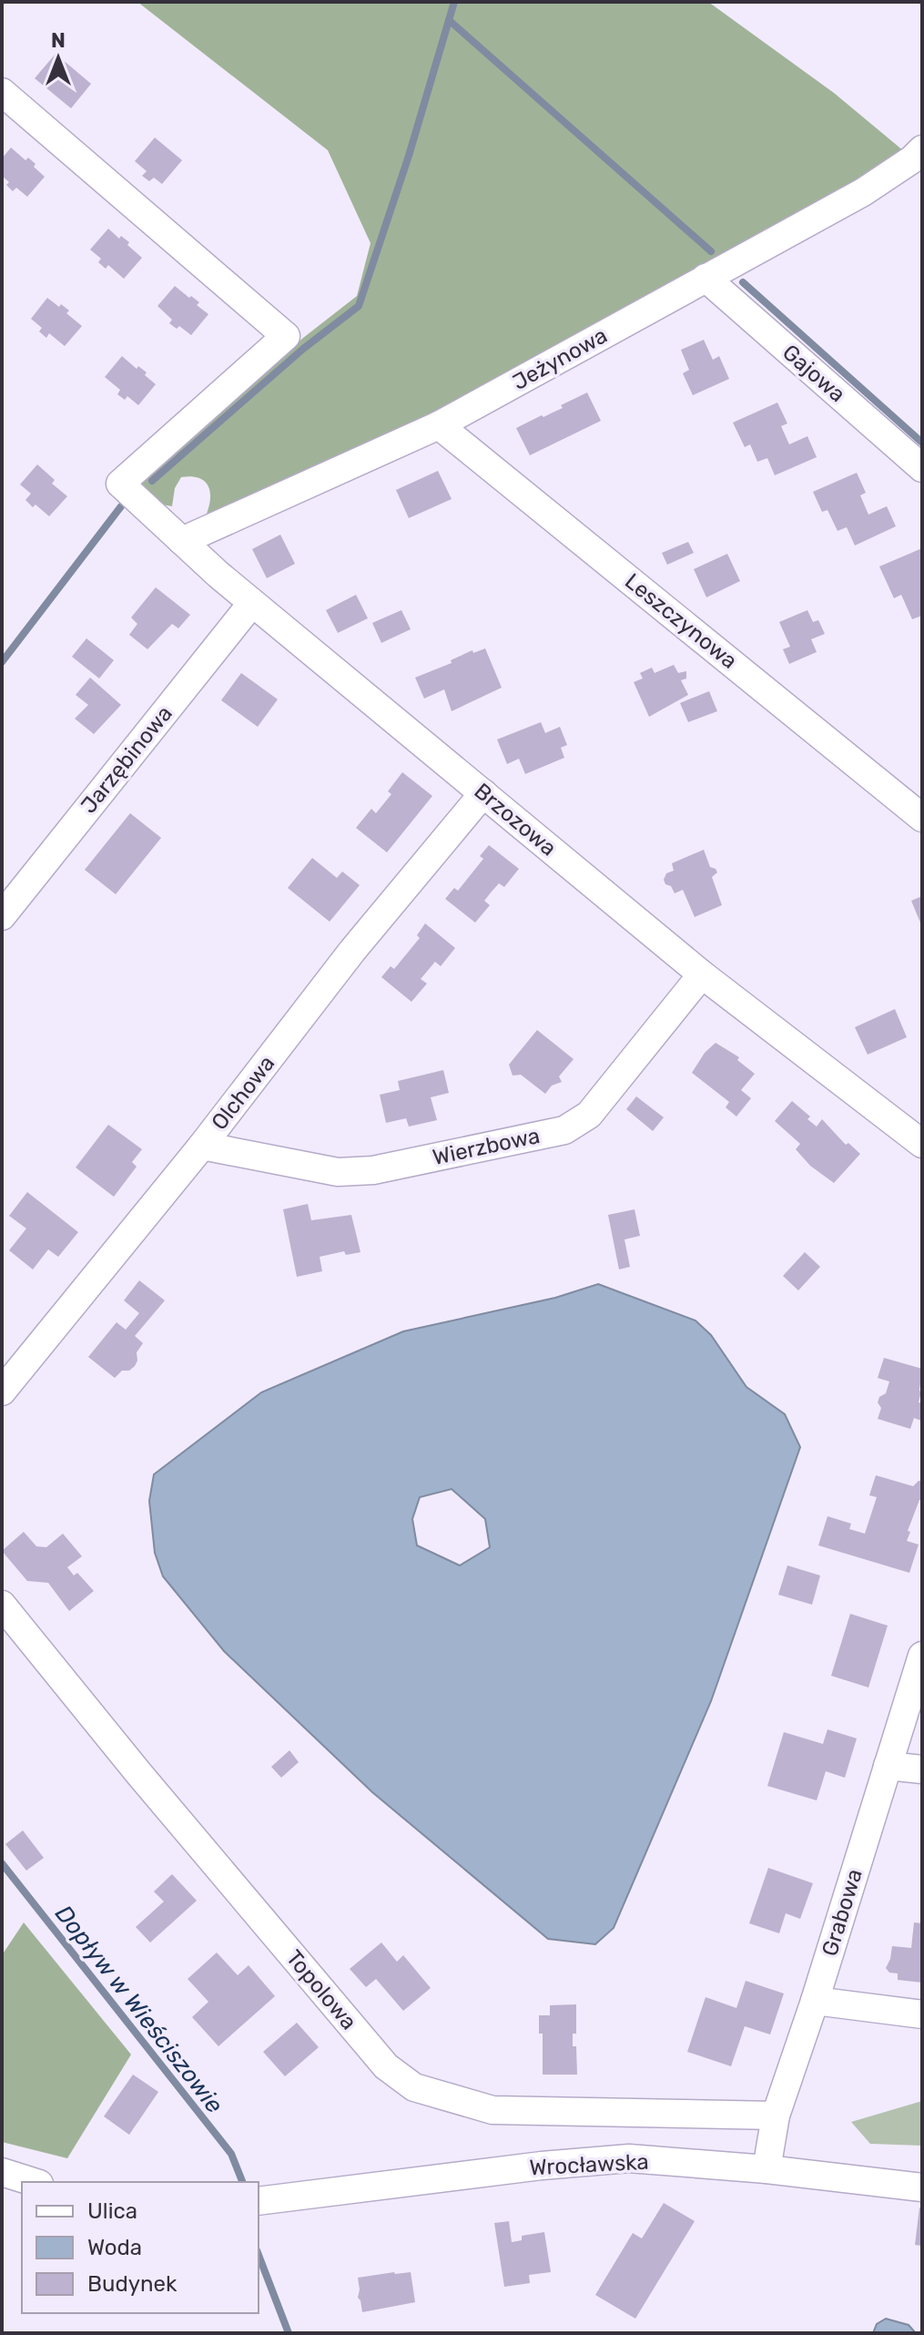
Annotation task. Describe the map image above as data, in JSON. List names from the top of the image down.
{
  "streets": {
    "street": [
      "Jeżynowa",
      "Gajowa",
      "Leszczynowa",
      "Jarzębinowa",
      "Brzozowa",
      "Olchowa",
      "Wierzbowa",
      "Grabowa",
      "Topolowa",
      "Wrocławska"
    ]
  },
  "crossings": [
    ["Jeżynowa", "Gajowa"],
    ["Jeżynowa", "Leszczynowa"],
    ["Jeżynowa", "Brzozowa"],
    ["Jarzębinowa", "Brzozowa"],
    ["Brzozowa", "Olchowa"],
    ["Brzozowa", "Wierzbowa"],
    ["Olchowa", "Wierzbowa"],
    ["Grabowa", "Topolowa"],
    ["Grabowa", "Wrocławska"]
  ],
  "water": ["Dopływ w Wieściszowie"],
  "legend": ["Ulica", "Woda", "Budynek"],
  "north": "top"
}
